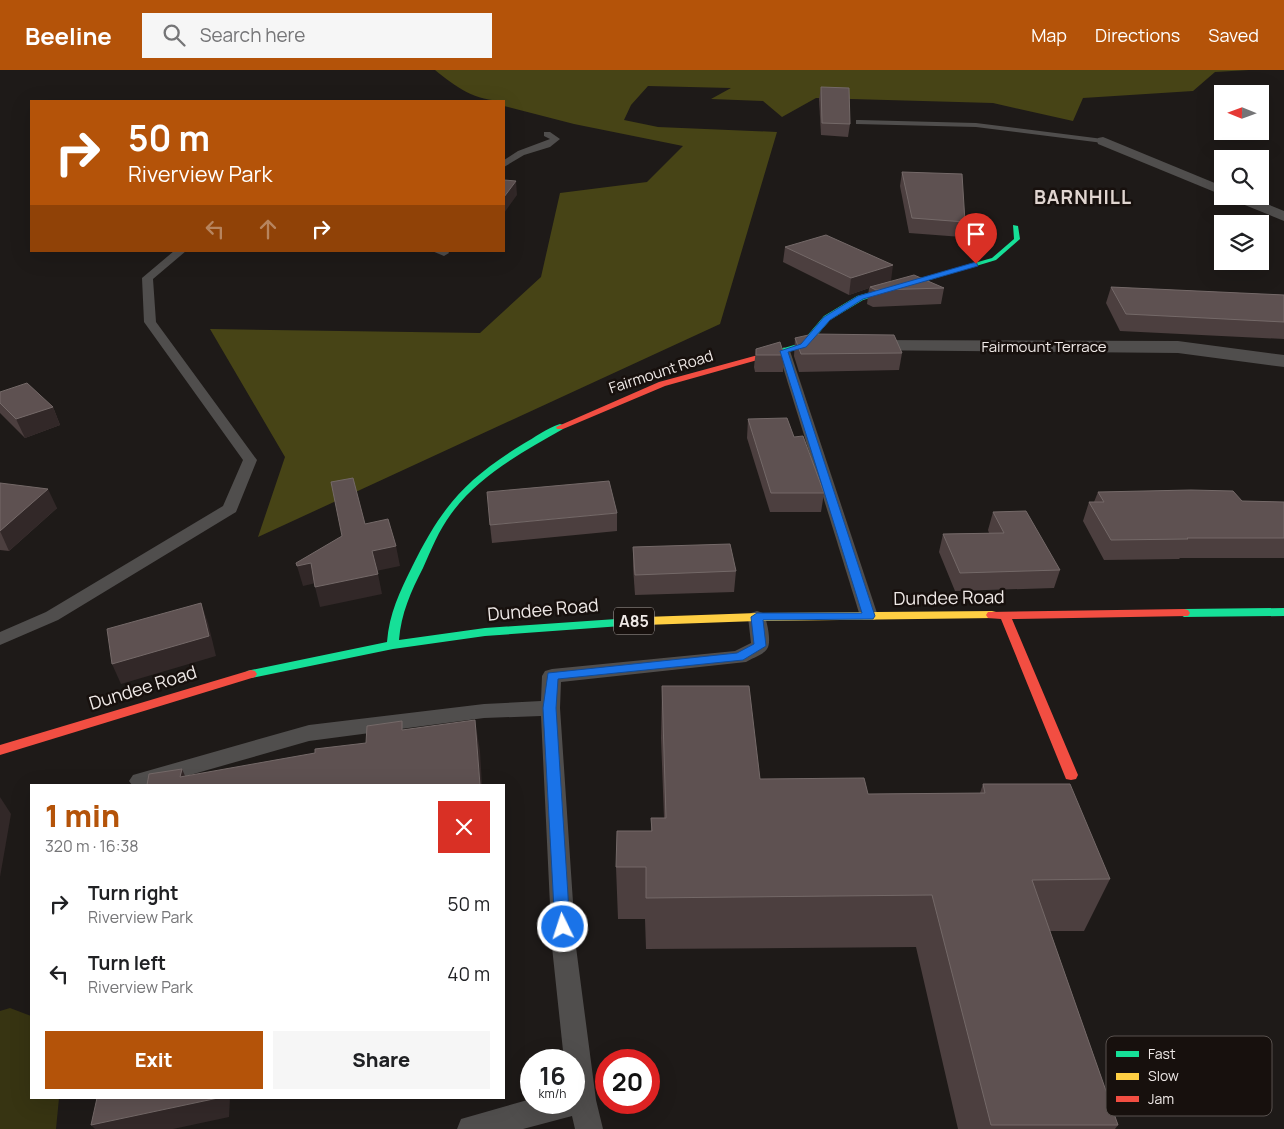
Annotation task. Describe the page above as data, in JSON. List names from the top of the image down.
{
  "streets": {
    "street": [
      "Fairmount Terrace",
      "Fairmount Road",
      "Dundee Road",
      "A85"
    ]
  },
  "crossings": [
    ["Fairmount Terrace", "Fairmount Road"],
    ["Fairmount Road", "Dundee Road"]
  ],
  "districts": ["BARNHILL"],
  "legend": ["Fast", "Slow", "Jam"],
  "north": "left",
  "page": {
    "header": "Beeline",
    "search": "Search here",
    "nav": ["Map", "Directions", "Saved"],
    "turn": ["50 m", "Riverview Park"],
    "heading": ["1 min", "320 m · 16:38"],
    "list": [
      {
        "name": "Turn right",
        "note": "Riverview Park",
        "value": "50 m"
      },
      {
        "name": "Turn left",
        "note": "Riverview Park",
        "value": "40 m"
      }
    ],
    "buttons": ["Exit", "Share"],
    "speed": "16 km/h",
    "limit": "20"
  }
}
